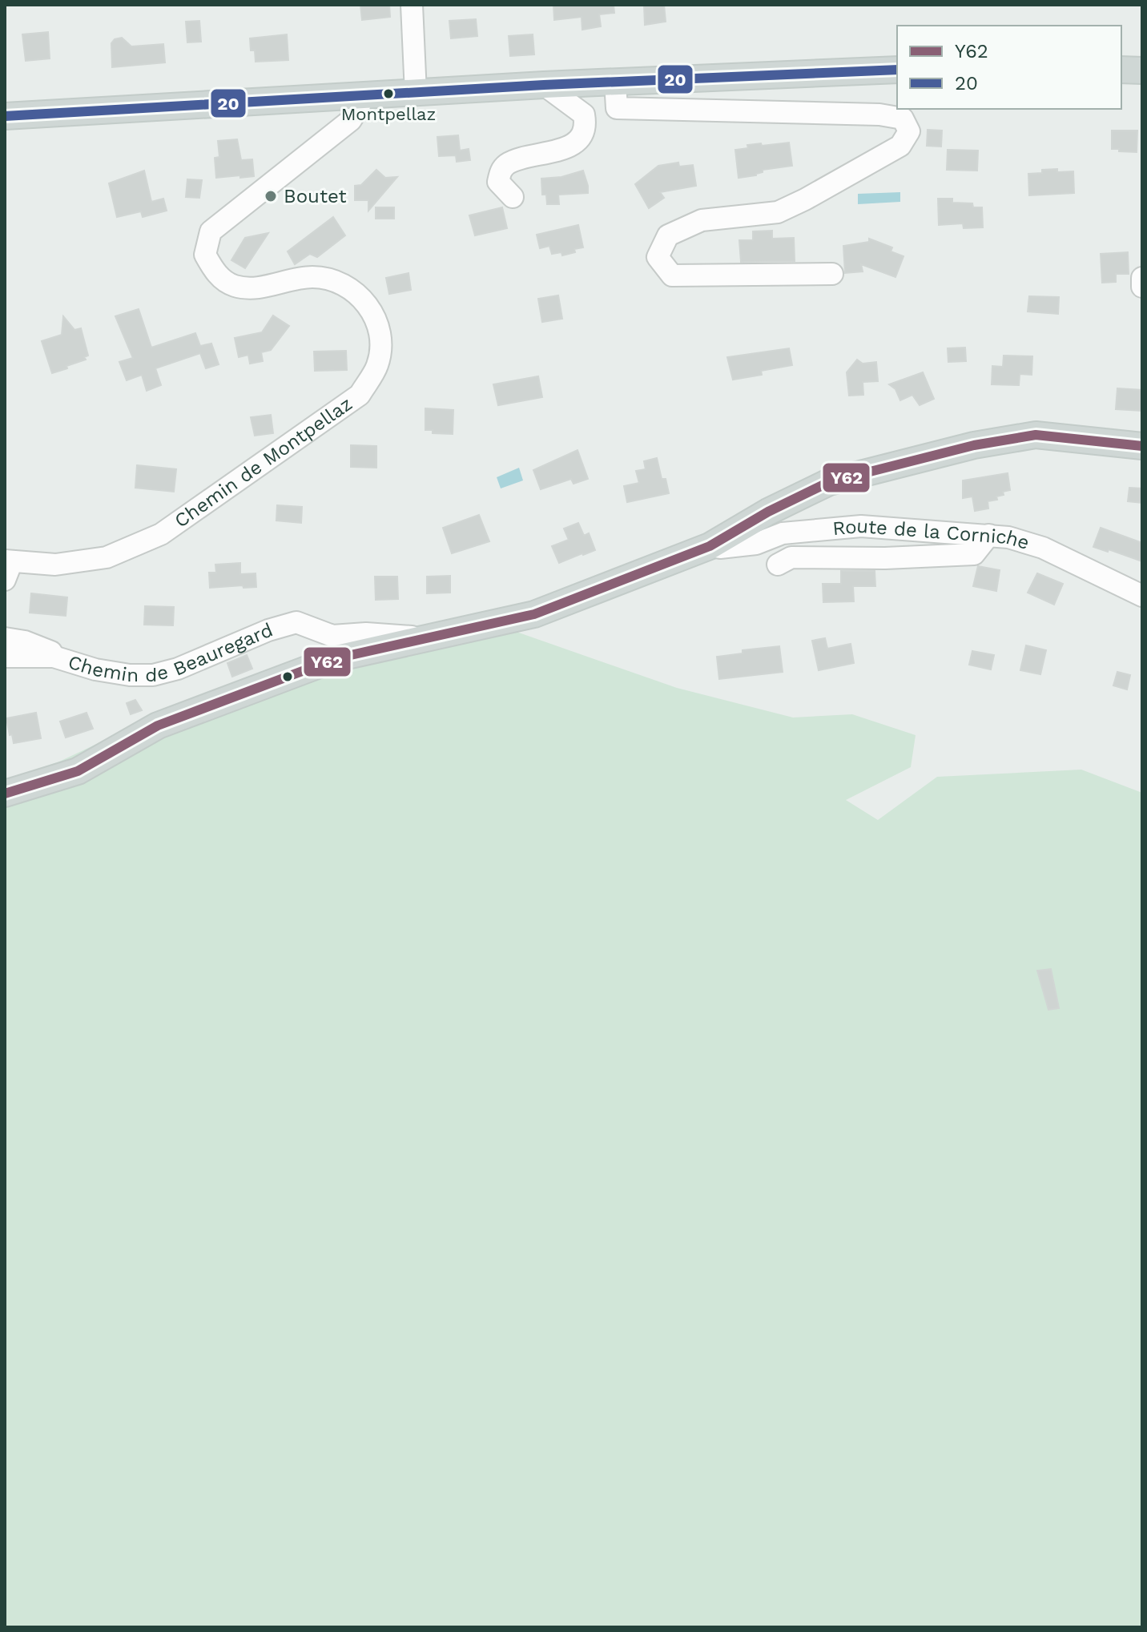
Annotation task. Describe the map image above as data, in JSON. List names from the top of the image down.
{
  "streets": {
    "street": ["Chemin de Montpellaz", "Route de la Corniche", "Chemin de Beauregard"]
  },
  "places": ["Montpellaz", "Boutet"],
  "lines": ["transit line 20", "transit line Y62"],
  "legend": ["Y62", "20"]
}
